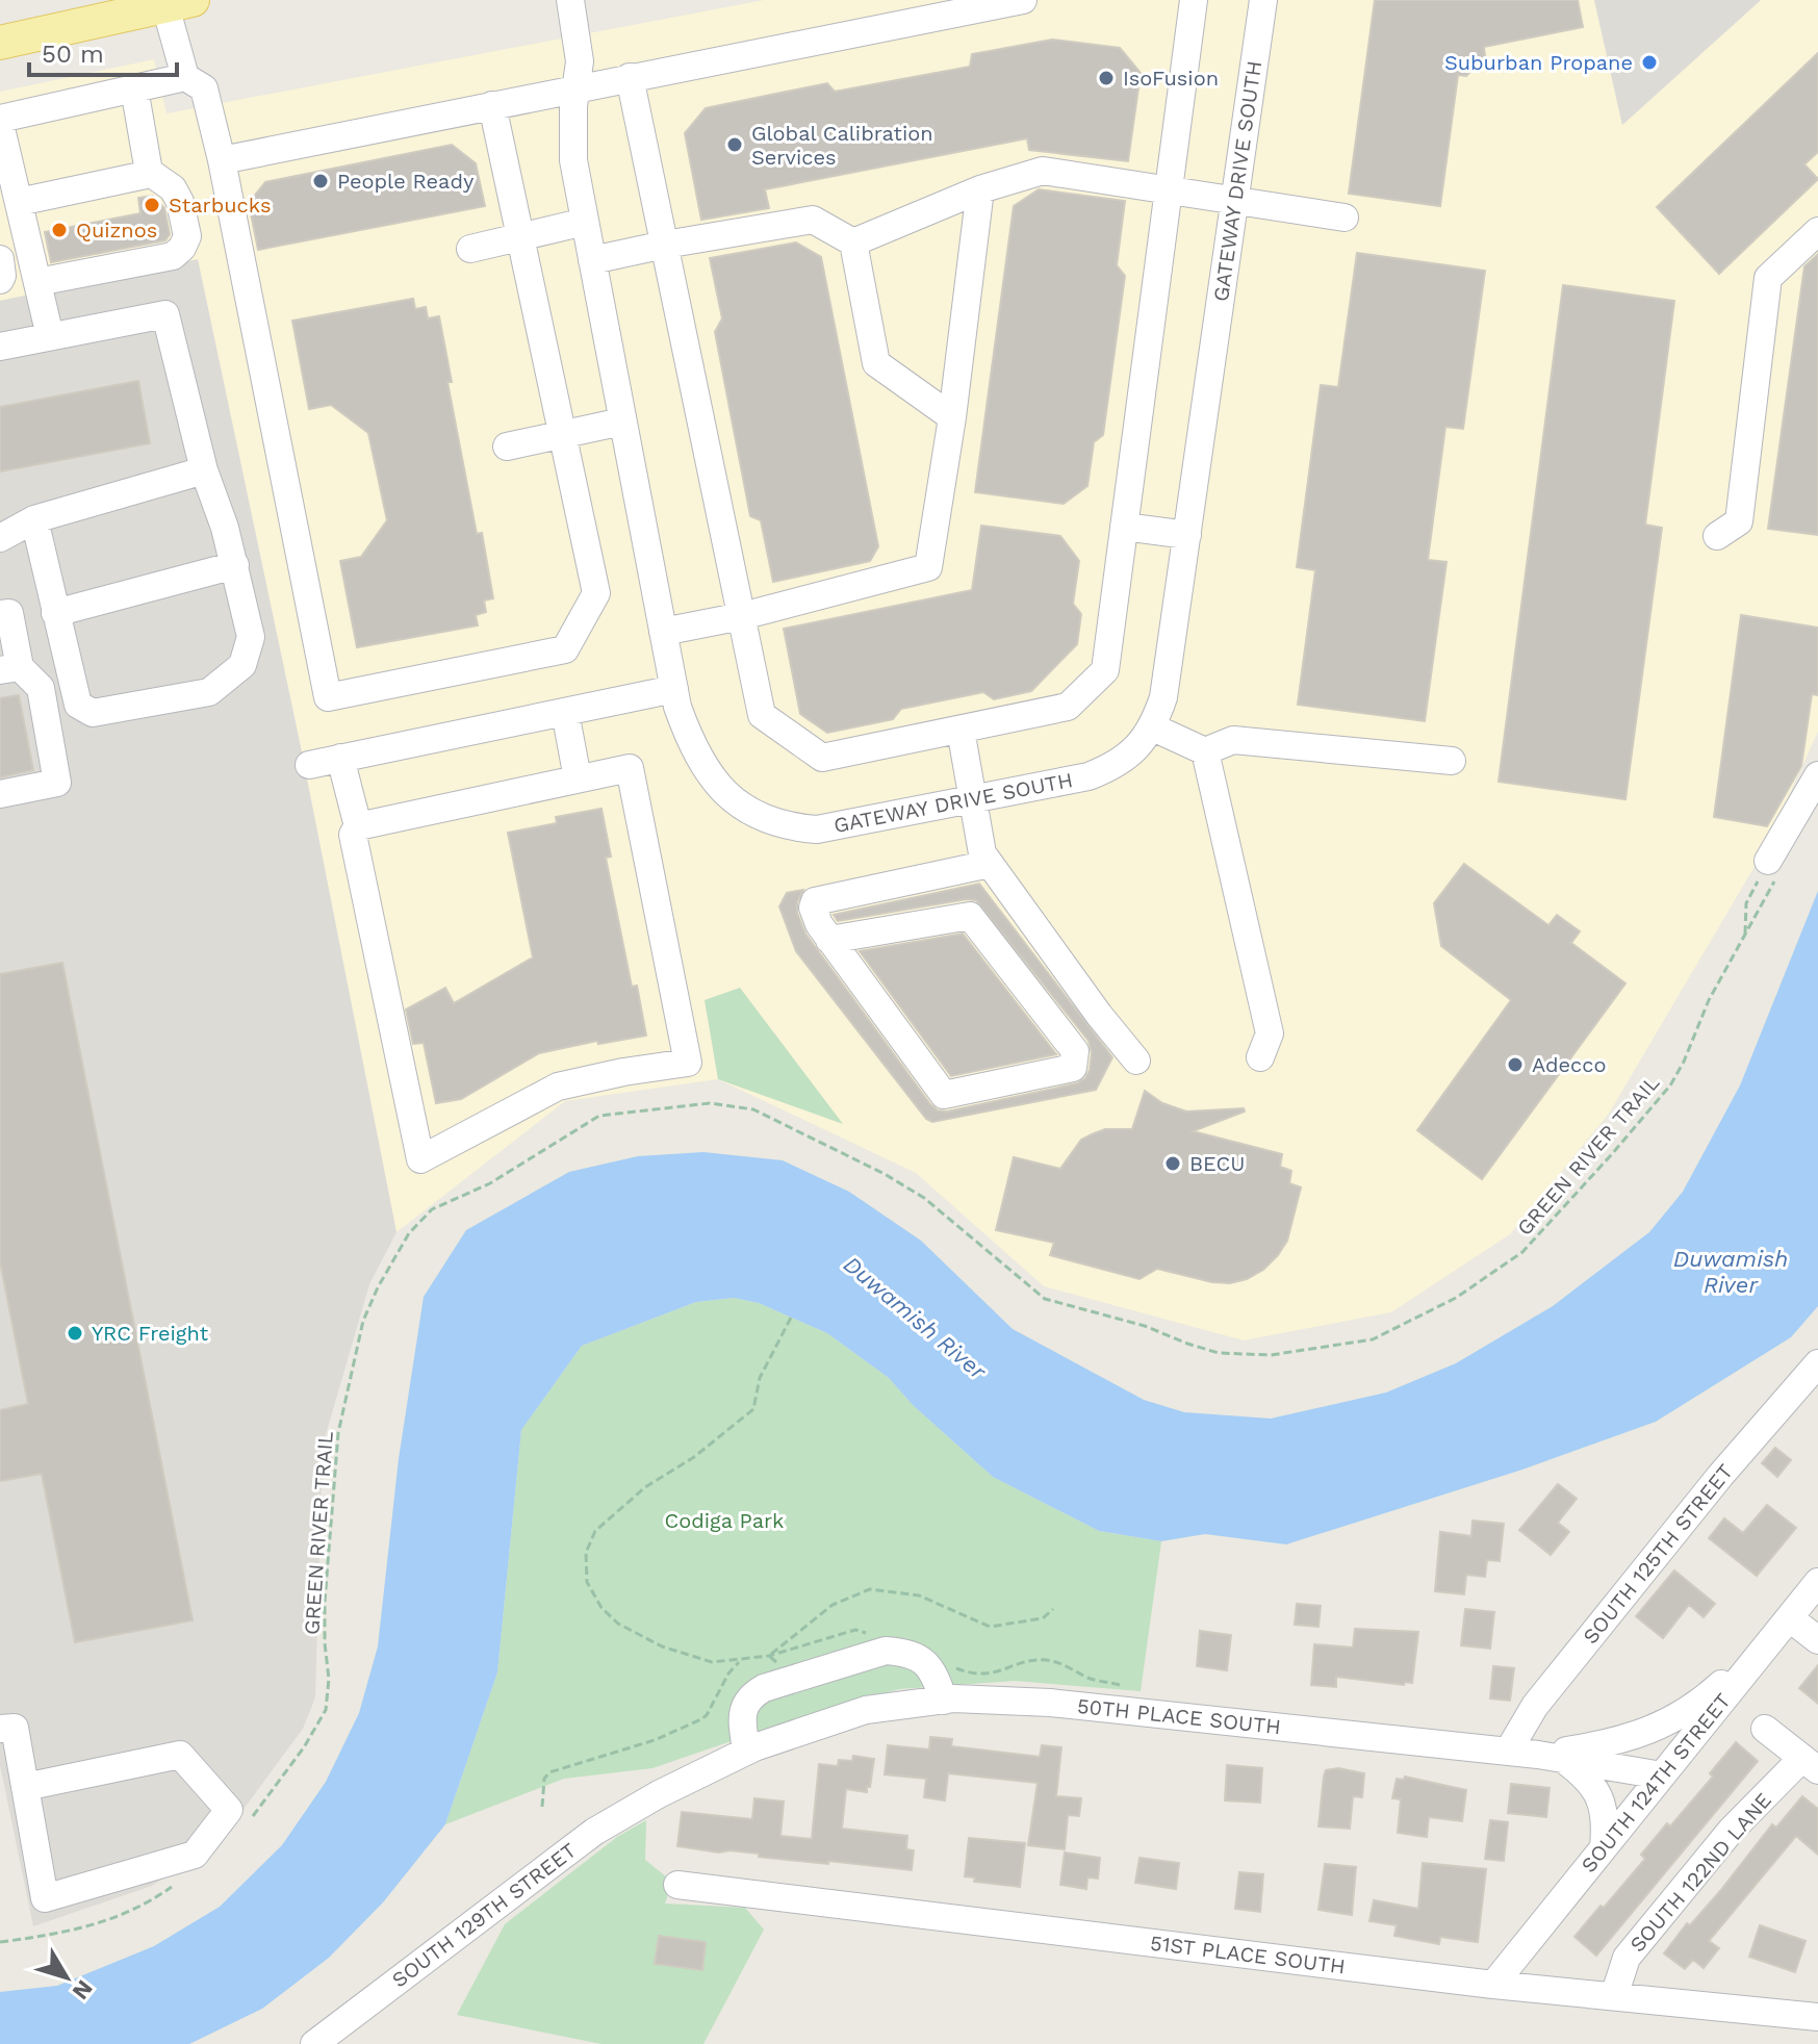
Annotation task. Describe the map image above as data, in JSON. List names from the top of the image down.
{
  "streets": {
    "street": [
      "GATEWAY DRIVE SOUTH",
      "SOUTH 125TH STREET",
      "50TH PLACE SOUTH",
      "SOUTH 124TH STREET",
      "SOUTH 122ND LANE",
      "SOUTH 129TH STREET",
      "51ST PLACE SOUTH"
    ],
    "path": ["GREEN RIVER TRAIL"]
  },
  "crossings": [
    ["SOUTH 125TH STREET", "50TH PLACE SOUTH"],
    ["50TH PLACE SOUTH", "SOUTH 124TH STREET"],
    ["50TH PLACE SOUTH", "SOUTH 129TH STREET"],
    ["SOUTH 124TH STREET", "51ST PLACE SOUTH"],
    ["SOUTH 122ND LANE", "51ST PLACE SOUTH"]
  ],
  "water": ["Duwamish River"],
  "parks": ["Codiga Park"],
  "places": [
    "Suburban Propane",
    "IsoFusion",
    "Global Calibration Services",
    "People Ready",
    "Starbucks",
    "Quiznos",
    "Adecco",
    "BECU",
    "YRC Freight"
  ],
  "scale_bar": "50 m",
  "north": "bottom right"
}
